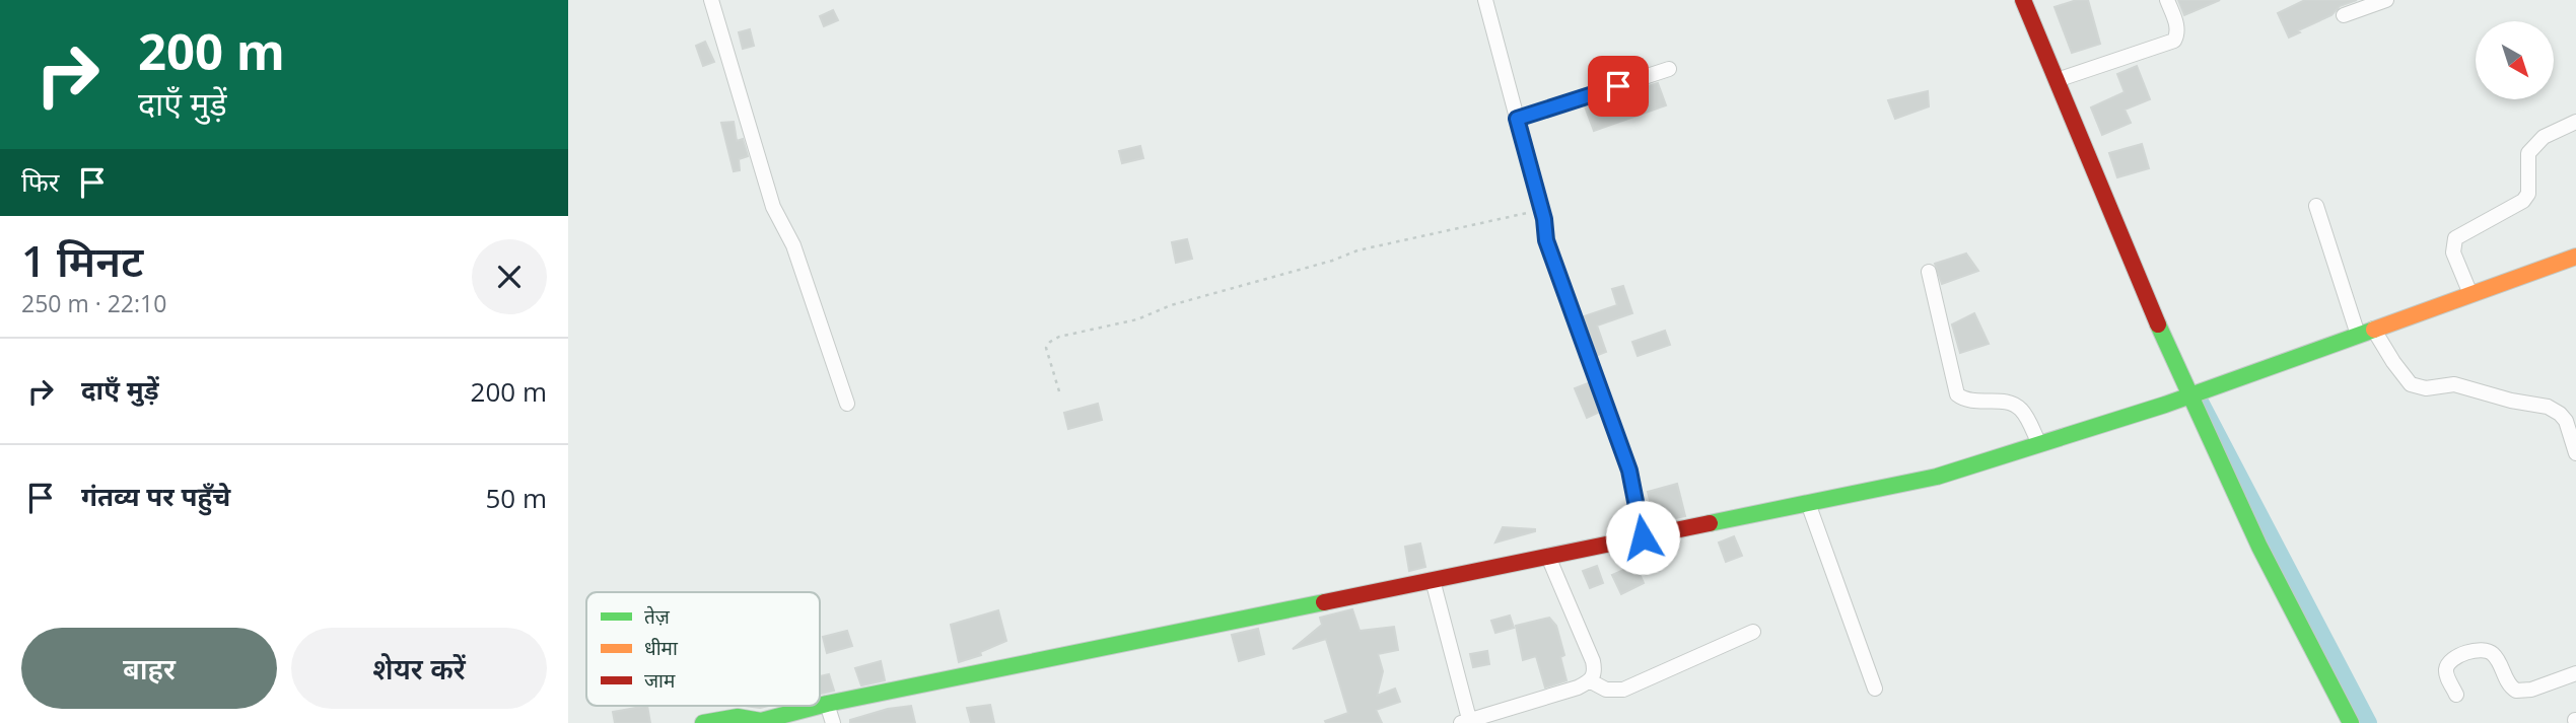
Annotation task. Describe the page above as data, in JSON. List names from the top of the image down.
{
  "legend": ["तेज़", "धीमा", "जाम"],
  "north": "bottom right",
  "page": {
    "turn": ["200 m", "दाएँ मुड़ें"],
    "then": "फिर",
    "heading": ["1 मिनट", "250 m · 22:10"],
    "list": [
      {
        "name": "दाएँ मुड़ें",
        "value": "200 m"
      },
      {
        "name": "गंतव्य पर पहुँचे",
        "value": "50 m"
      }
    ],
    "buttons": ["बाहर", "शेयर करें"]
  }
}
